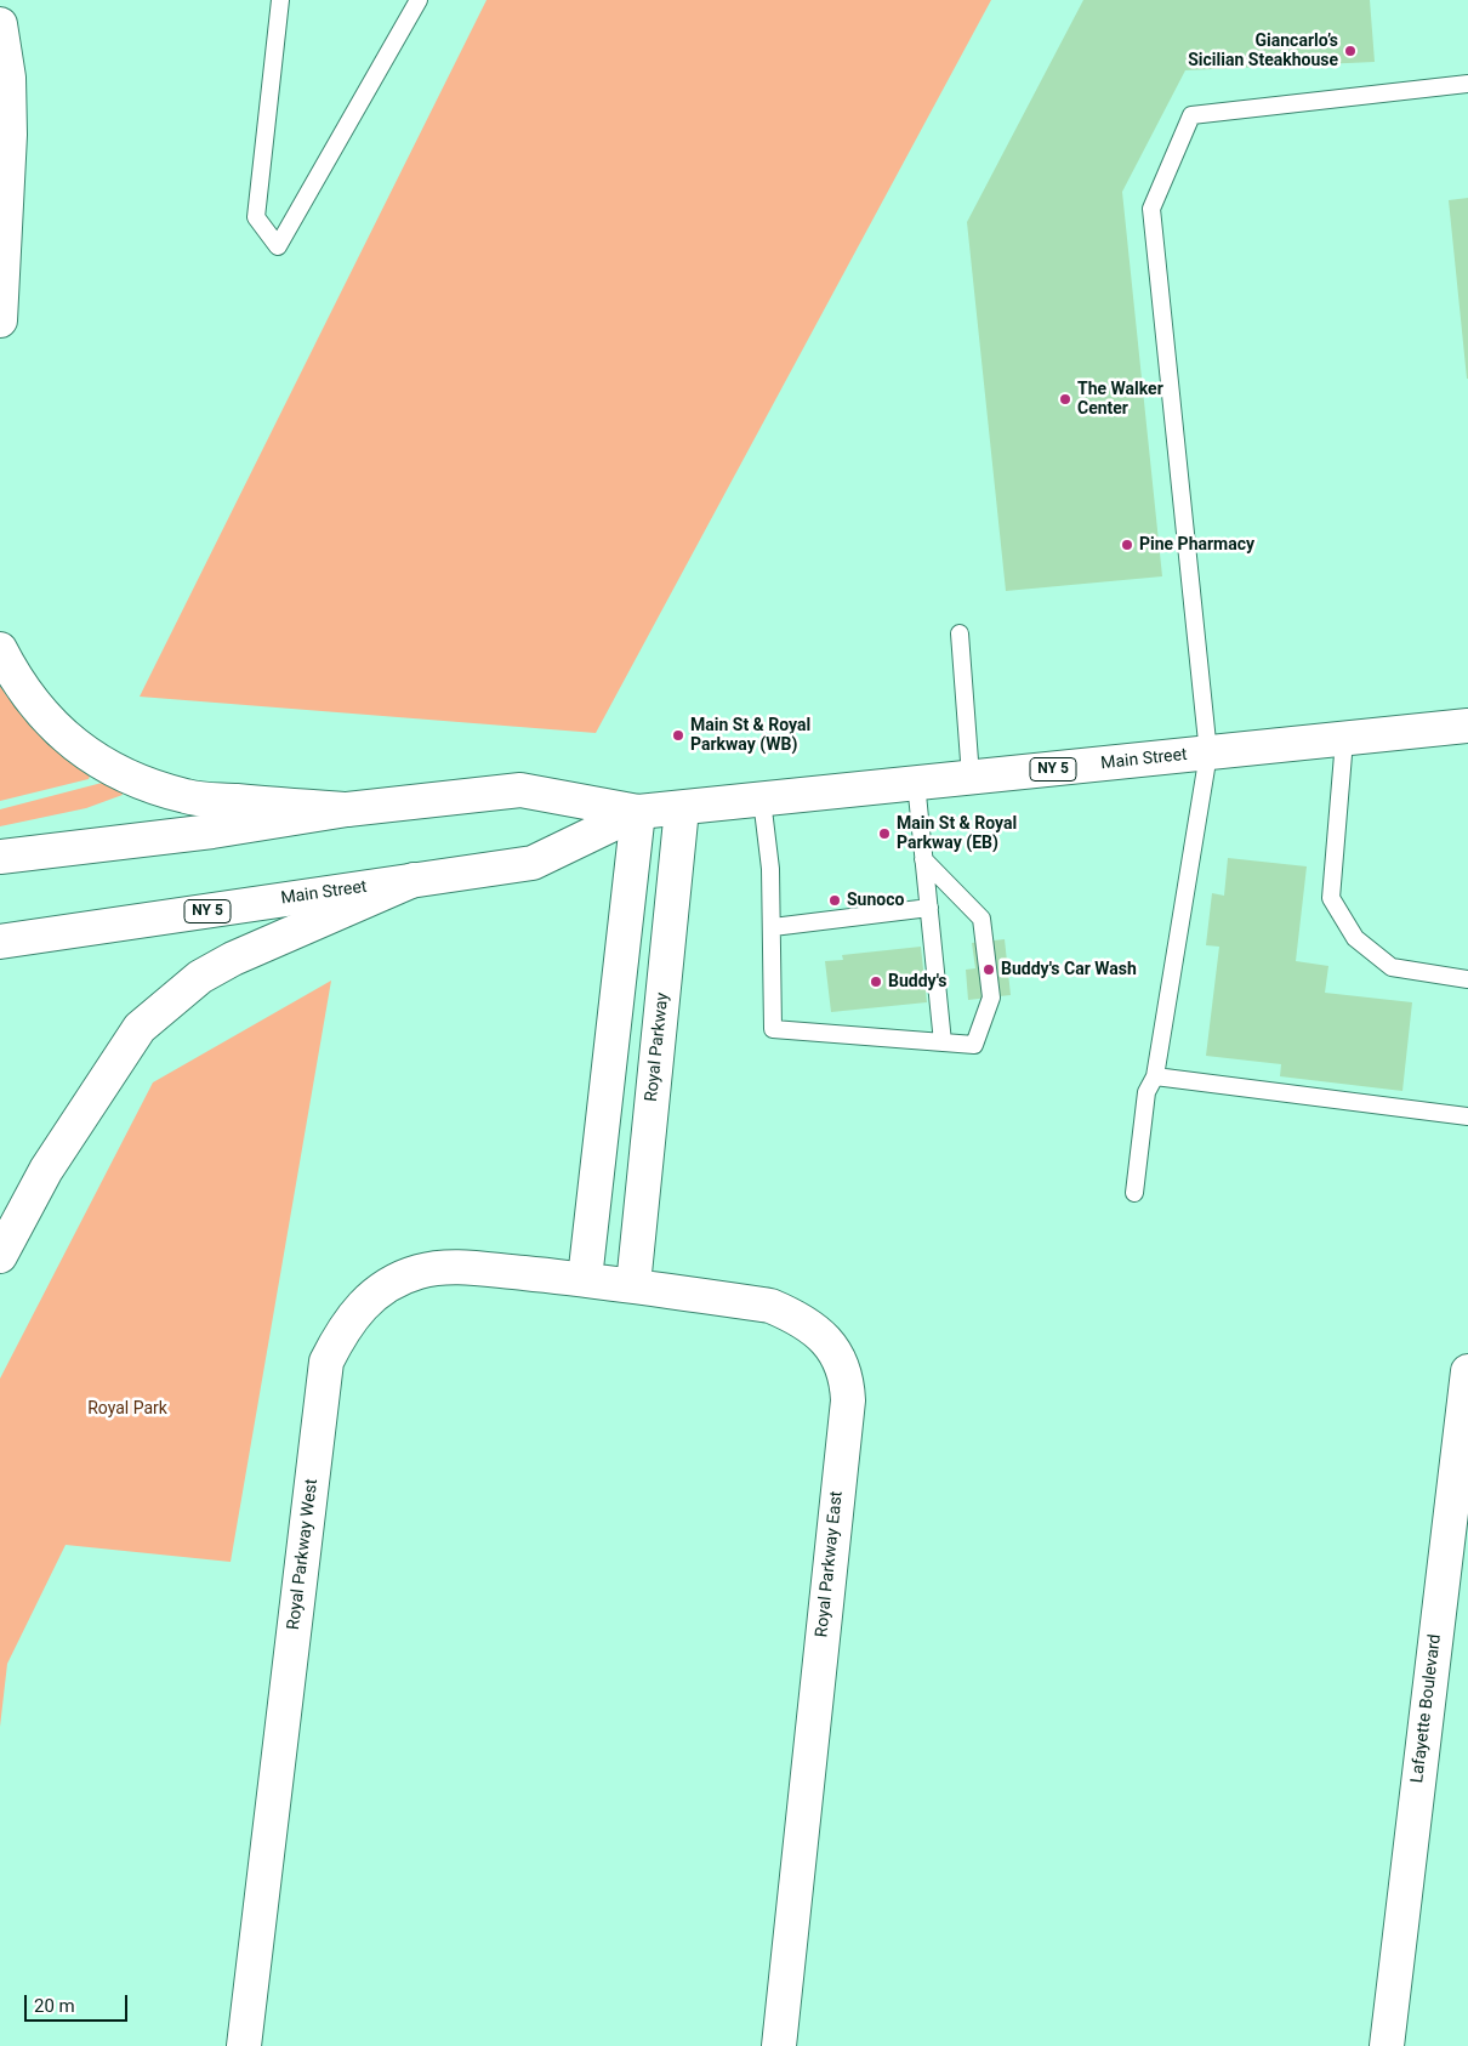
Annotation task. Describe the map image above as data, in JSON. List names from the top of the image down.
{
  "streets": {
    "main road": [
      "Main Street",
      "NY 5",
      "Royal Parkway",
      "Royal Parkway West",
      "Royal Parkway East",
      "Lafayette Boulevard"
    ]
  },
  "crossings": [
    ["Main Street", "Royal Parkway"],
    ["Royal Parkway", "Royal Parkway East"],
    ["Royal Parkway West", "Royal Parkway East"]
  ],
  "parks": ["Royal Park"],
  "places": [
    "Giancarlo’s Sicilian Steakhouse",
    "The Walker Center",
    "Pine Pharmacy",
    "Main St & Royal Parkway (WB)",
    "Main St & Royal Parkway (EB)",
    "Sunoco",
    "Buddy's Car Wash",
    "Buddy's"
  ],
  "scale_bar": "20 m"
}
